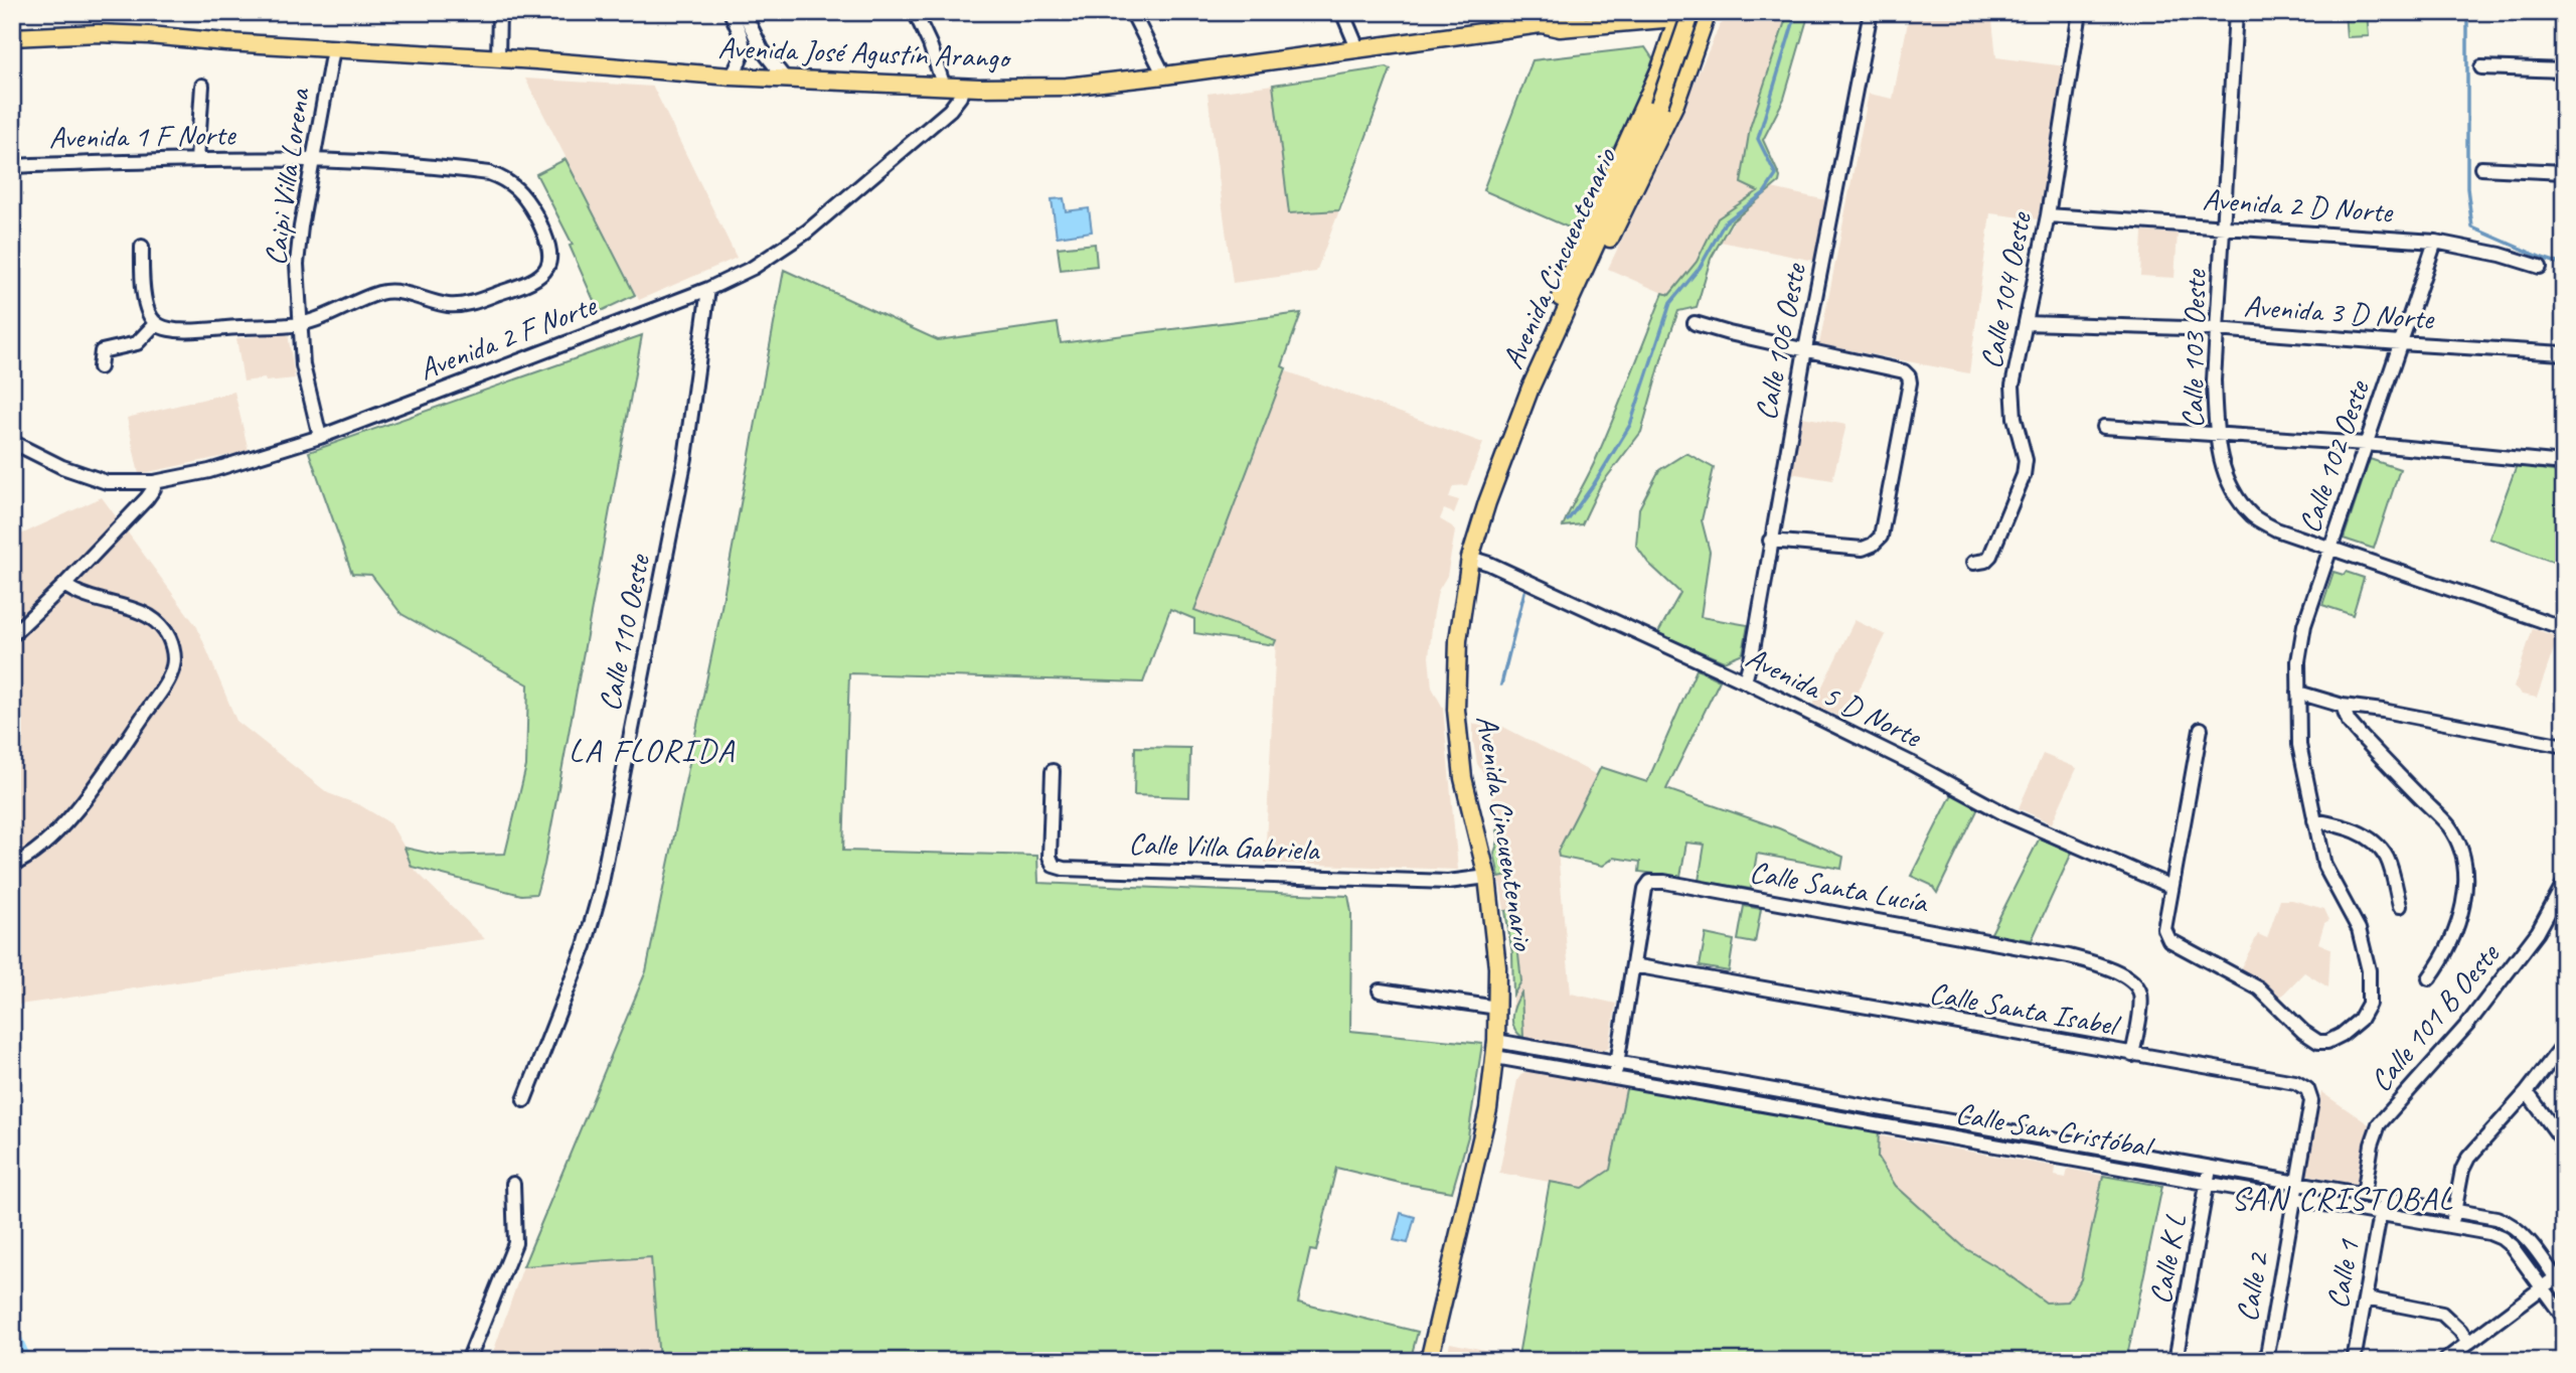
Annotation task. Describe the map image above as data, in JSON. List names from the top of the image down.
{
  "streets": {
    "main road": ["Avenida José Agustín Arango", "Avenida Cincuentenario"],
    "street": [
      "Avenida 1 F Norte",
      "Caipi Villa Lorena",
      "Avenida 2 D Norte",
      "Calle 104 Oeste",
      "Avenida 3 D Norte",
      "Avenida 2 F Norte",
      "Calle 106 Oeste",
      "Calle 103 Oeste",
      "Calle 102 Oeste",
      "Calle 110 Oeste",
      "Avenida 5 D Norte",
      "Calle Villa Gabriela",
      "Calle Santa Lucía",
      "Calle Santa Isabel",
      "Calle 101 B Oeste",
      "Calle San Cristóbal",
      "Calle K L",
      "Calle 1",
      "Calle 2"
    ]
  },
  "crossings": [
    ["Avenida José Agustín Arango", "Caipi Villa Lorena"],
    ["Avenida José Agustín Arango", "Avenida Cincuentenario"],
    ["Avenida José Agustín Arango", "Avenida 2 F Norte"],
    ["Avenida 1 F Norte", "Caipi Villa Lorena"],
    ["Caipi Villa Lorena", "Avenida 2 F Norte"],
    ["Avenida 2 D Norte", "Calle 104 Oeste"],
    ["Avenida 2 D Norte", "Calle 103 Oeste"],
    ["Avenida 2 D Norte", "Calle 102 Oeste"],
    ["Avenida Cincuentenario", "Avenida 5 D Norte"],
    ["Avenida Cincuentenario", "Calle Villa Gabriela"],
    ["Avenida Cincuentenario", "Calle San Cristóbal"],
    ["Calle 104 Oeste", "Avenida 3 D Norte"],
    ["Avenida 3 D Norte", "Calle 103 Oeste"],
    ["Avenida 3 D Norte", "Calle 102 Oeste"],
    ["Avenida 2 F Norte", "Calle 110 Oeste"],
    ["Calle 106 Oeste", "Avenida 5 D Norte"],
    ["Calle 103 Oeste", "Calle 102 Oeste"],
    ["Calle 102 Oeste", "Avenida 5 D Norte"],
    ["Calle Santa Lucía", "Calle Santa Isabel"],
    ["Calle Santa Lucía", "Calle San Cristóbal"],
    ["Calle Santa Isabel", "Calle San Cristóbal"],
    ["Calle Santa Isabel", "Calle 2"],
    ["Calle 101 B Oeste", "Calle San Cristóbal"],
    ["Calle San Cristóbal", "Calle K L"],
    ["Calle San Cristóbal", "Calle 1"],
    ["Calle San Cristóbal", "Calle 2"]
  ],
  "districts": ["LA FLORIDA", "SAN CRISTOBAL"]
}
